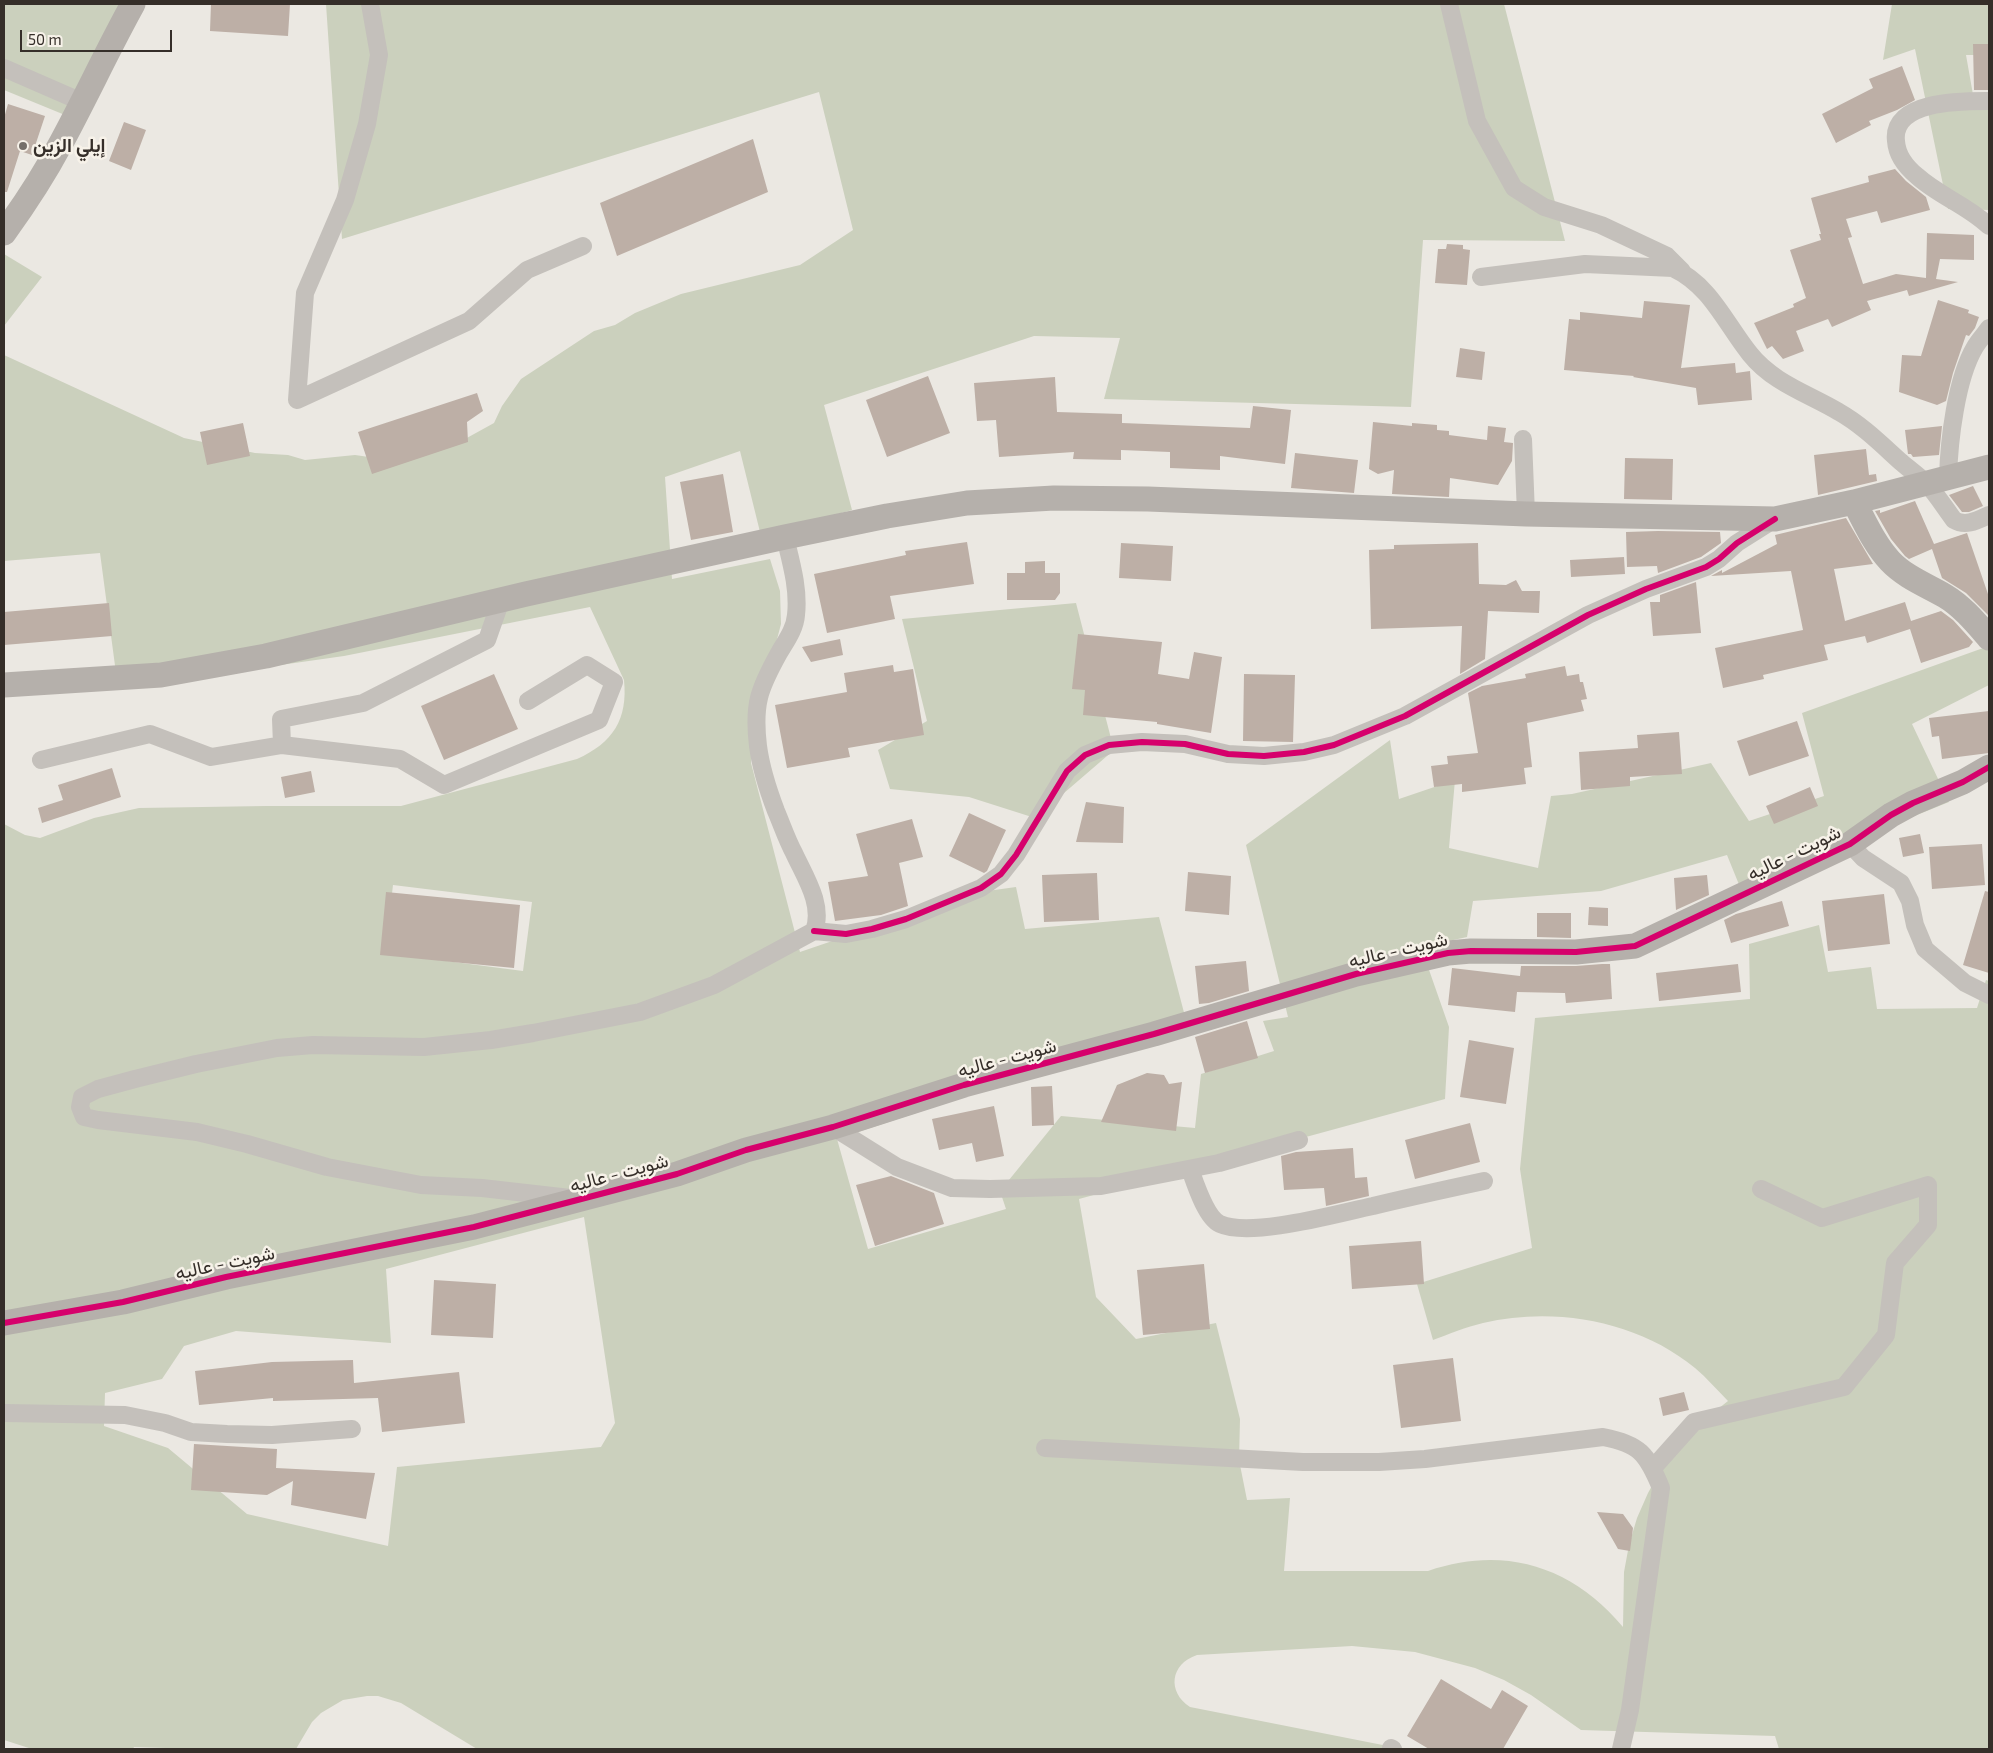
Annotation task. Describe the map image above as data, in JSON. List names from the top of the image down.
{
  "streets": {
    "street": ["شويت - عاليه"]
  },
  "places": ["إيلي الزين"],
  "scale_bar": "50 m"
}
